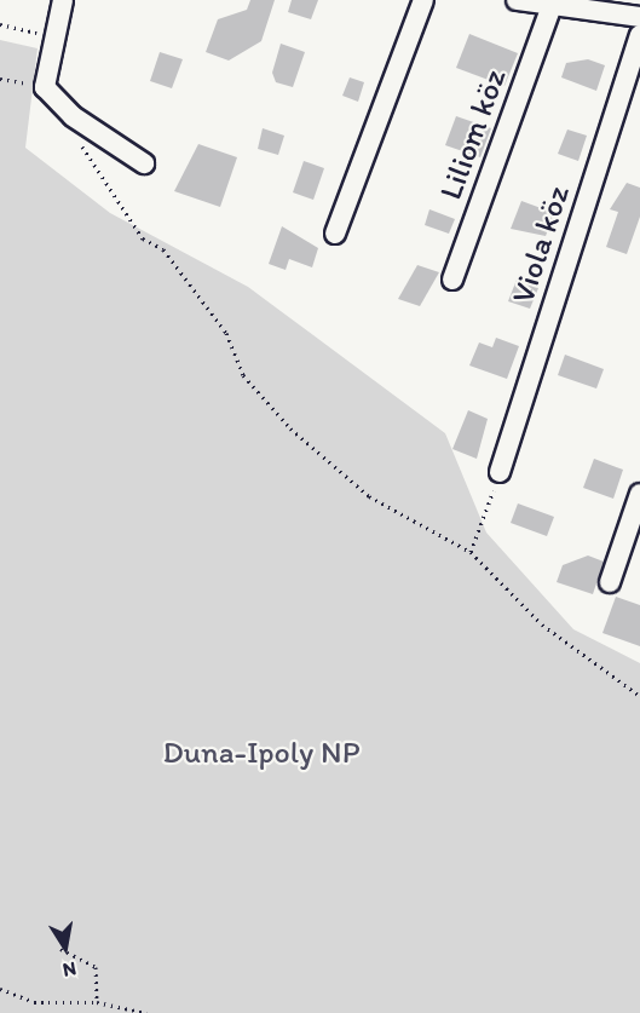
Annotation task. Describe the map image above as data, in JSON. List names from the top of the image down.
{
  "streets": {
    "street": ["Liliom köz", "Viola köz"]
  },
  "parks": ["Duna-Ipoly NP"],
  "north": "bottom"
}
